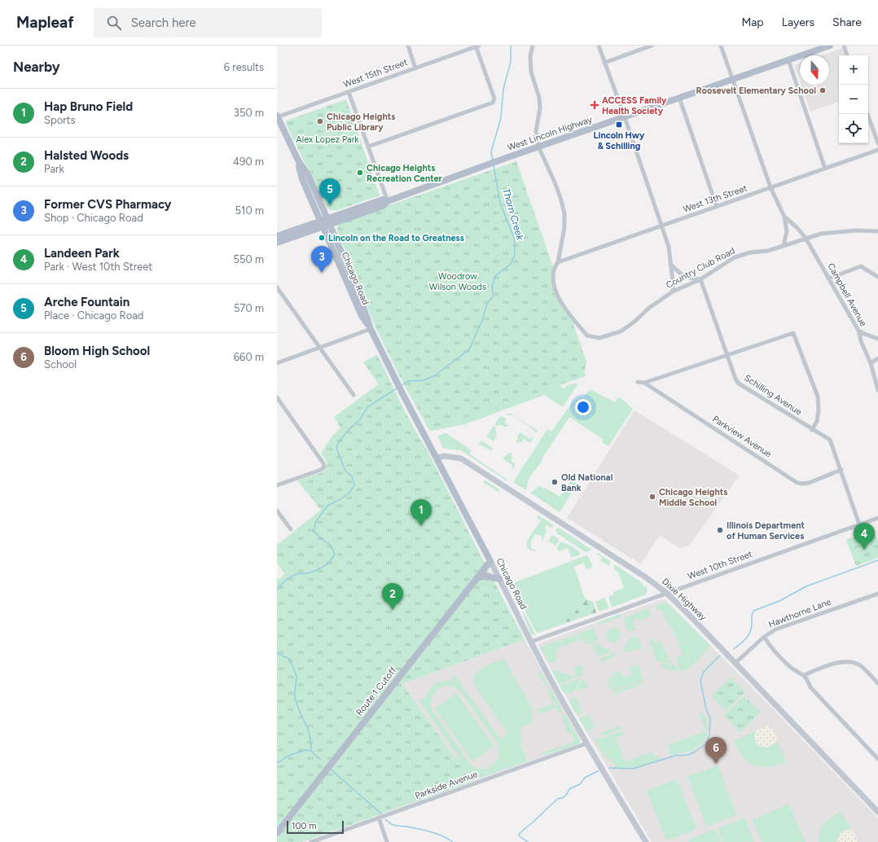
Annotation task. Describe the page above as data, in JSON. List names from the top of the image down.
{
  "streets": {
    "main road": [
      "West Lincoln Highway",
      "Chicago Road",
      "Dixie Highway",
      "Route 1 Cutoff"
    ],
    "street": [
      "West 15th Street",
      "West 13th Street",
      "Country Club Road",
      "Campbell Avenue",
      "Schilling Avenue",
      "Parkview Avenue",
      "West 10th Street",
      "Hawthorne Lane",
      "Parkside Avenue"
    ]
  },
  "crossings": [
    ["West 15th Street", "Chicago Road"],
    ["West Lincoln Highway", "Chicago Road"],
    ["West Lincoln Highway", "Campbell Avenue"],
    ["West 13th Street", "Country Club Road"],
    ["West 13th Street", "Campbell Avenue"],
    ["Country Club Road", "Campbell Avenue"],
    ["Country Club Road", "Schilling Avenue"],
    ["Chicago Road", "West 10th Street"],
    ["Chicago Road", "Dixie Highway"],
    ["Chicago Road", "Route 1 Cutoff"],
    ["Chicago Road", "Parkside Avenue"],
    ["Schilling Avenue", "Parkview Avenue"],
    ["Schilling Avenue", "West 10th Street"],
    ["West 10th Street", "Dixie Highway"],
    ["Dixie Highway", "Hawthorne Lane"]
  ],
  "water": ["Thorn Creek"],
  "parks": ["Alex Lopez Park", "Woodrow Wilson Woods"],
  "places": {
    "other": [
      "Roosevelt Elementary School",
      "Chicago Heights Public Library",
      "Chicago Heights Recreation Center",
      "Lincoln on the Road to Greatness",
      "Old National Bank",
      "Chicago Heights Middle School",
      "Illinois Department of Human Services"
    ],
    "health": ["ACCESS Family Health Society"],
    "transit": ["Lincoln Hwy & Schilling"]
  },
  "scale_bar": "100 m",
  "north": "bottom",
  "page": {
    "header": "Mapleaf",
    "search": "Search here",
    "nav": ["Map", "Layers", "Share"],
    "heading": ["Nearby", "6 results"],
    "map_buttons": ["+", "−"],
    "list": [
      {
        "mark": "1",
        "name": "Hap Bruno Field",
        "note": "Sports",
        "value": "350 m"
      },
      {
        "mark": "2",
        "name": "Halsted Woods",
        "note": "Park",
        "value": "490 m"
      },
      {
        "mark": "3",
        "name": "Former CVS Pharmacy",
        "note": "Shop · Chicago Road",
        "value": "510 m"
      },
      {
        "mark": "4",
        "name": "Landeen Park",
        "note": "Park · West 10th Street",
        "value": "550 m"
      },
      {
        "mark": "5",
        "name": "Arche Fountain",
        "note": "Place · Chicago Road",
        "value": "570 m"
      },
      {
        "mark": "6",
        "name": "Bloom High School",
        "note": "School",
        "value": "660 m"
      }
    ],
    "pins": [
      "5",
      "3",
      "1",
      "4",
      "2",
      "6"
    ],
    "scale": "100 m"
  }
}
